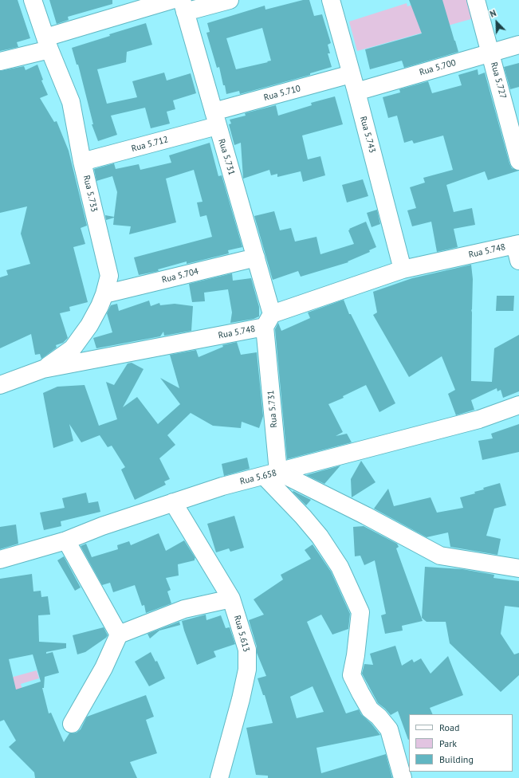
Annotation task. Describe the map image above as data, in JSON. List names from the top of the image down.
{
  "streets": {
    "street": [
      "Rua 5.700",
      "Rua 5.727",
      "Rua 5.710",
      "Rua 5.743",
      "Rua 5.712",
      "Rua 5.731",
      "Rua 5.733",
      "Rua 5.748",
      "Rua 5.704",
      "Rua 5.658",
      "Rua 5.613"
    ]
  },
  "crossings": [
    ["Rua 5.700", "Rua 5.727"],
    ["Rua 5.700", "Rua 5.743"],
    ["Rua 5.710", "Rua 5.743"],
    ["Rua 5.710", "Rua 5.712"],
    ["Rua 5.710", "Rua 5.731"],
    ["Rua 5.743", "Rua 5.748"],
    ["Rua 5.712", "Rua 5.731"],
    ["Rua 5.712", "Rua 5.733"],
    ["Rua 5.731", "Rua 5.748"],
    ["Rua 5.731", "Rua 5.704"],
    ["Rua 5.731", "Rua 5.658"],
    ["Rua 5.733", "Rua 5.748"],
    ["Rua 5.733", "Rua 5.704"],
    ["Rua 5.658", "Rua 5.613"]
  ],
  "legend": ["Road", "Park", "Building"],
  "north": "top left"
}
